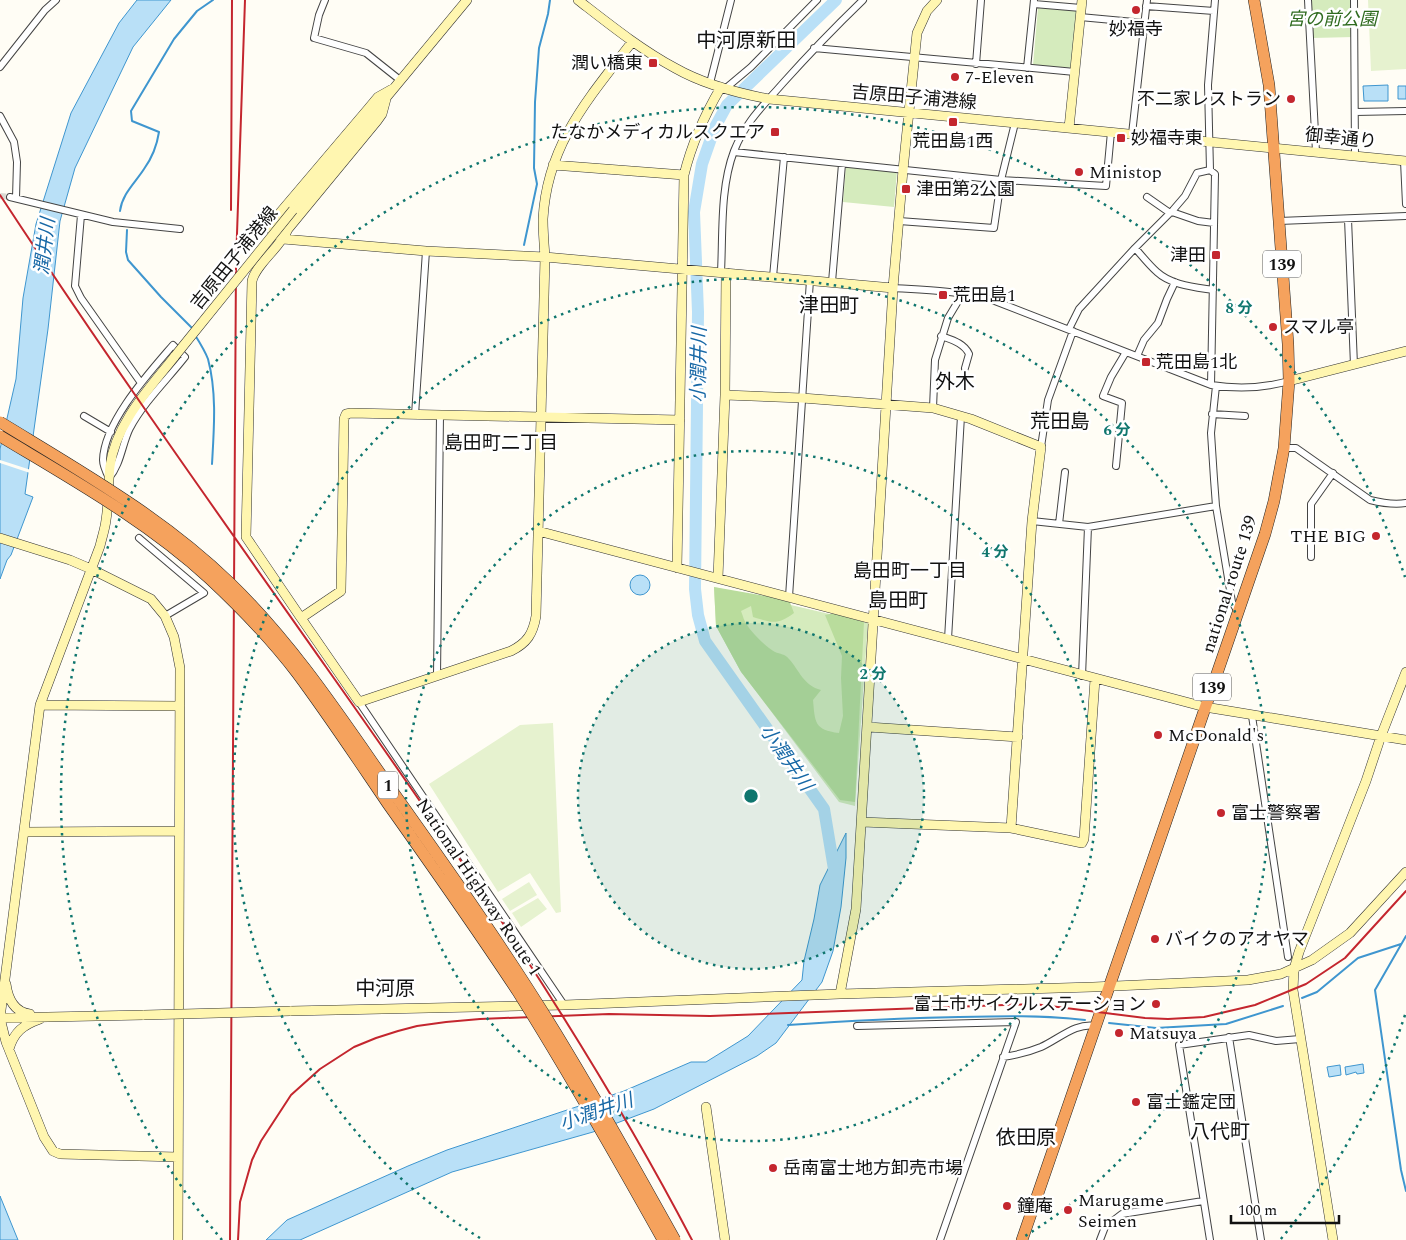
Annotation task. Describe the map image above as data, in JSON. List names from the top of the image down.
{
  "streets": {
    "highway": [
      "139",
      "national route 139",
      "1",
      "National Highway Route 1"
    ],
    "street": ["吉原田子浦港線", "御幸通り"]
  },
  "crossings": [
    ["吉原田子浦港線", "御幸通り"],
    ["吉原田子浦港線", "national route 139"],
    ["御幸通り", "national route 139"]
  ],
  "districts": [
    "中河原新田",
    "津田町",
    "外木",
    "荒田島",
    "島田町二丁目",
    "島田町一丁目",
    "島田町",
    "中河原",
    "八代町",
    "依田原"
  ],
  "water": ["潤井川", "小潤井川"],
  "parks": ["宮の前公園"],
  "places": {
    "other": [
      "妙福寺",
      "7-Eleven",
      "不二家レストラン",
      "Ministop",
      "スマル亭",
      "THE BIG",
      "McDonald's",
      "富士警察署",
      "バイクのアオヤマ",
      "富士市サイクルステーション",
      "Matsuya",
      "富士鑑定団",
      "岳南富士地方卸売市場",
      "鐘庵",
      "Marugame Seimen"
    ],
    "transit": [
      "潤い橋東",
      "荒田島1西",
      "たなかメディカルスクエア",
      "妙福寺東",
      "津田第2公園",
      "津田",
      "荒田島1",
      "荒田島1北"
    ]
  },
  "scale_bar": "100 m",
  "rings": [
    "8 分",
    "6 分",
    "4 分",
    "2 分"
  ]
}
